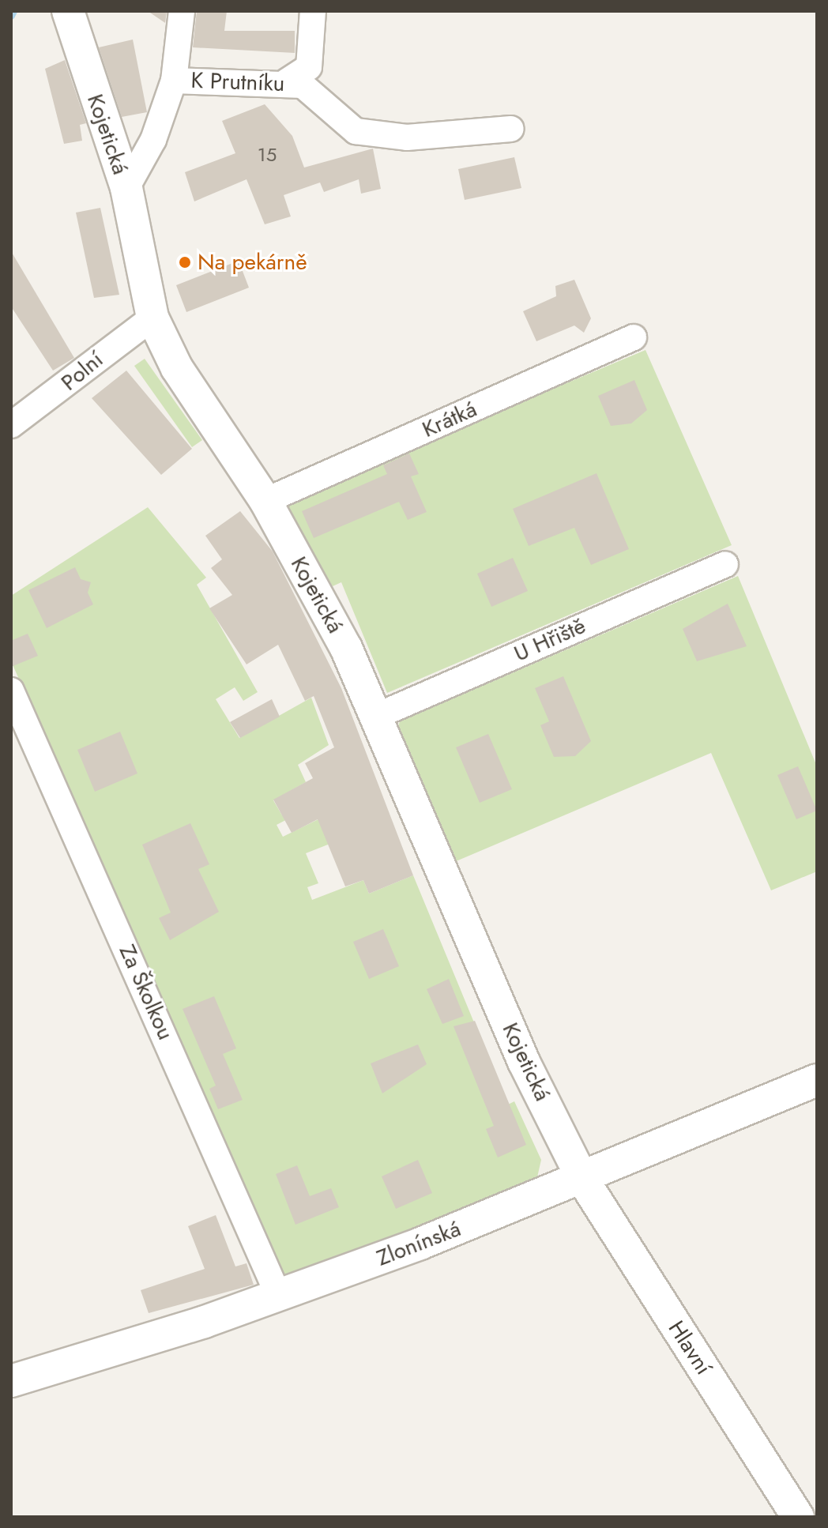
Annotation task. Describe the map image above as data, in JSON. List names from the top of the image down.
{
  "streets": {
    "street": [
      "K Prutníku",
      "Kojetická",
      "Polní",
      "Krátká",
      "U Hřiště",
      "Za Školkou",
      "Zlonínská",
      "Hlavní"
    ]
  },
  "crossings": [
    ["Kojetická", "Polní"],
    ["Kojetická", "Krátká"],
    ["Kojetická", "U Hřiště"],
    ["Kojetická", "Zlonínská"],
    ["Kojetická", "Hlavní"],
    ["Za Školkou", "Zlonínská"],
    ["Zlonínská", "Hlavní"]
  ],
  "places": ["Na pekárně"],
  "house_numbers": ["15"]
}
